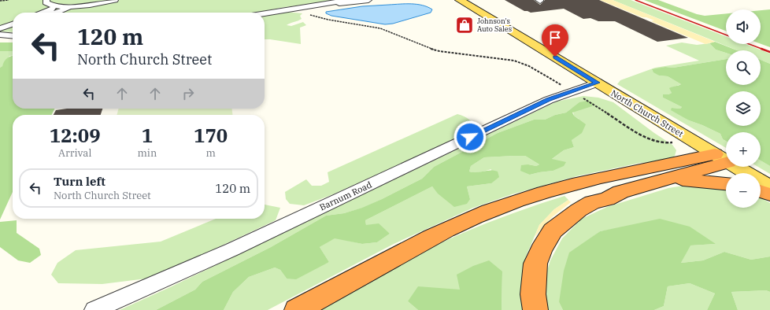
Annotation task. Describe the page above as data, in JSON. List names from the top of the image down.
{
  "streets": {
    "main road": ["North Church Street"],
    "street": ["Barnum Road"]
  },
  "crossings": [
    ["North Church Street", "Barnum Road"]
  ],
  "places": {
    "shop": ["Johnson's Auto Sales"]
  },
  "page": {
    "map_buttons": ["+", "−"],
    "turn": ["120 m", "North Church Street"],
    "eta": [
      "12:09",
      "Arrival",
      "1",
      "min",
      "170",
      "m"
    ],
    "list": [
      {
        "name": "Turn left",
        "note": "North Church Street",
        "value": "120 m"
      }
    ]
  }
}
